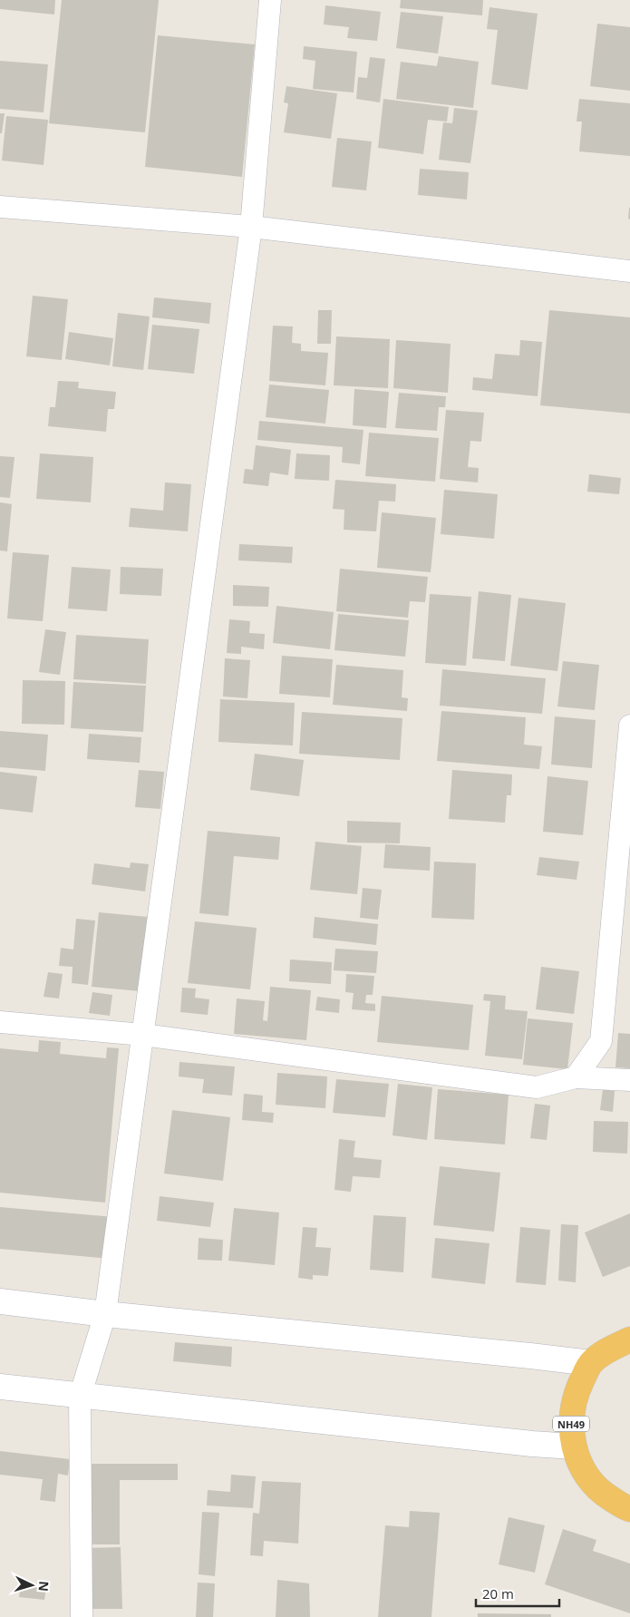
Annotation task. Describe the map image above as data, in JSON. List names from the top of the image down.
{
  "streets": {
    "highway": ["NH49"]
  },
  "scale_bar": "20 m",
  "north": "right"
}
